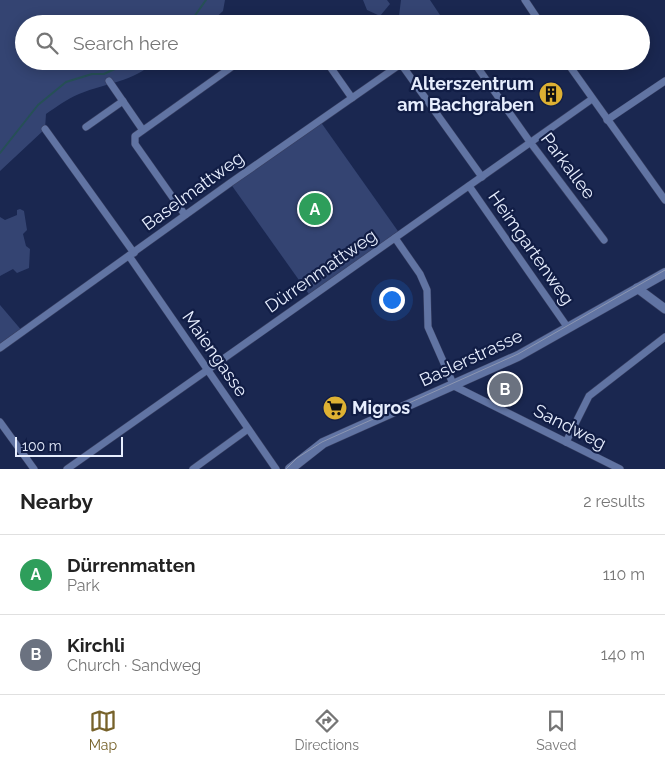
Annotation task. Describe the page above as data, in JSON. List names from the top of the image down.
{
  "streets": {
    "main road": ["Baslerstrasse"],
    "street": [
      "Parkallee",
      "Baselmattweg",
      "Heimgartenweg",
      "Dürrenmattweg",
      "Maiengasse",
      "Sandweg"
    ]
  },
  "crossings": [
    ["Parkallee", "Dürrenmattweg"],
    ["Baselmattweg", "Maiengasse"],
    ["Heimgartenweg", "Dürrenmattweg"],
    ["Heimgartenweg", "Baslerstrasse"],
    ["Dürrenmattweg", "Maiengasse"],
    ["Baslerstrasse", "Sandweg"]
  ],
  "places": {
    "building": ["Alterszentrum am Bachgraben"],
    "supermarket": ["Migros"]
  },
  "scale_bar": "100 m",
  "page": {
    "search": "Search here",
    "pins": ["A", "B"],
    "scale": "100 m",
    "heading": ["Nearby", "2 results"],
    "list": [
      {
        "mark": "A",
        "name": "Dürrenmatten",
        "note": "Park",
        "value": "110 m"
      },
      {
        "mark": "B",
        "name": "Kirchli",
        "note": "Church · Sandweg",
        "value": "140 m"
      }
    ],
    "nav": ["Map", "Directions", "Saved"]
  }
}
